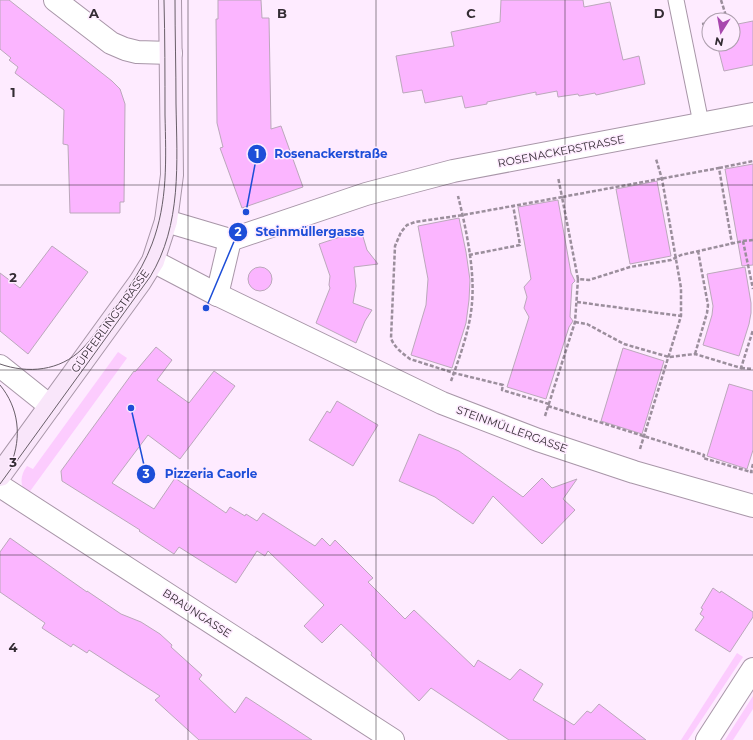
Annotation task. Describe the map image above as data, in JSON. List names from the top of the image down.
{
  "streets": {
    "main road": ["GÜPFERLINGSTRASSE"],
    "street": ["ROSENACKERSTRASSE", "STEINMÜLLERGASSE", "BRAUNGASSE"]
  },
  "crossings": [
    ["GÜPFERLINGSTRASSE", "STEINMÜLLERGASSE"]
  ],
  "places": ["Rosenackerstraße", "Steinmüllergasse", "Pizzeria Caorle"],
  "north": "bottom",
  "grid": {
    "columns": [
      "A",
      "B",
      "C",
      "D"
    ],
    "rows": [
      "1",
      "2",
      "3",
      "4"
    ]
  }
}
